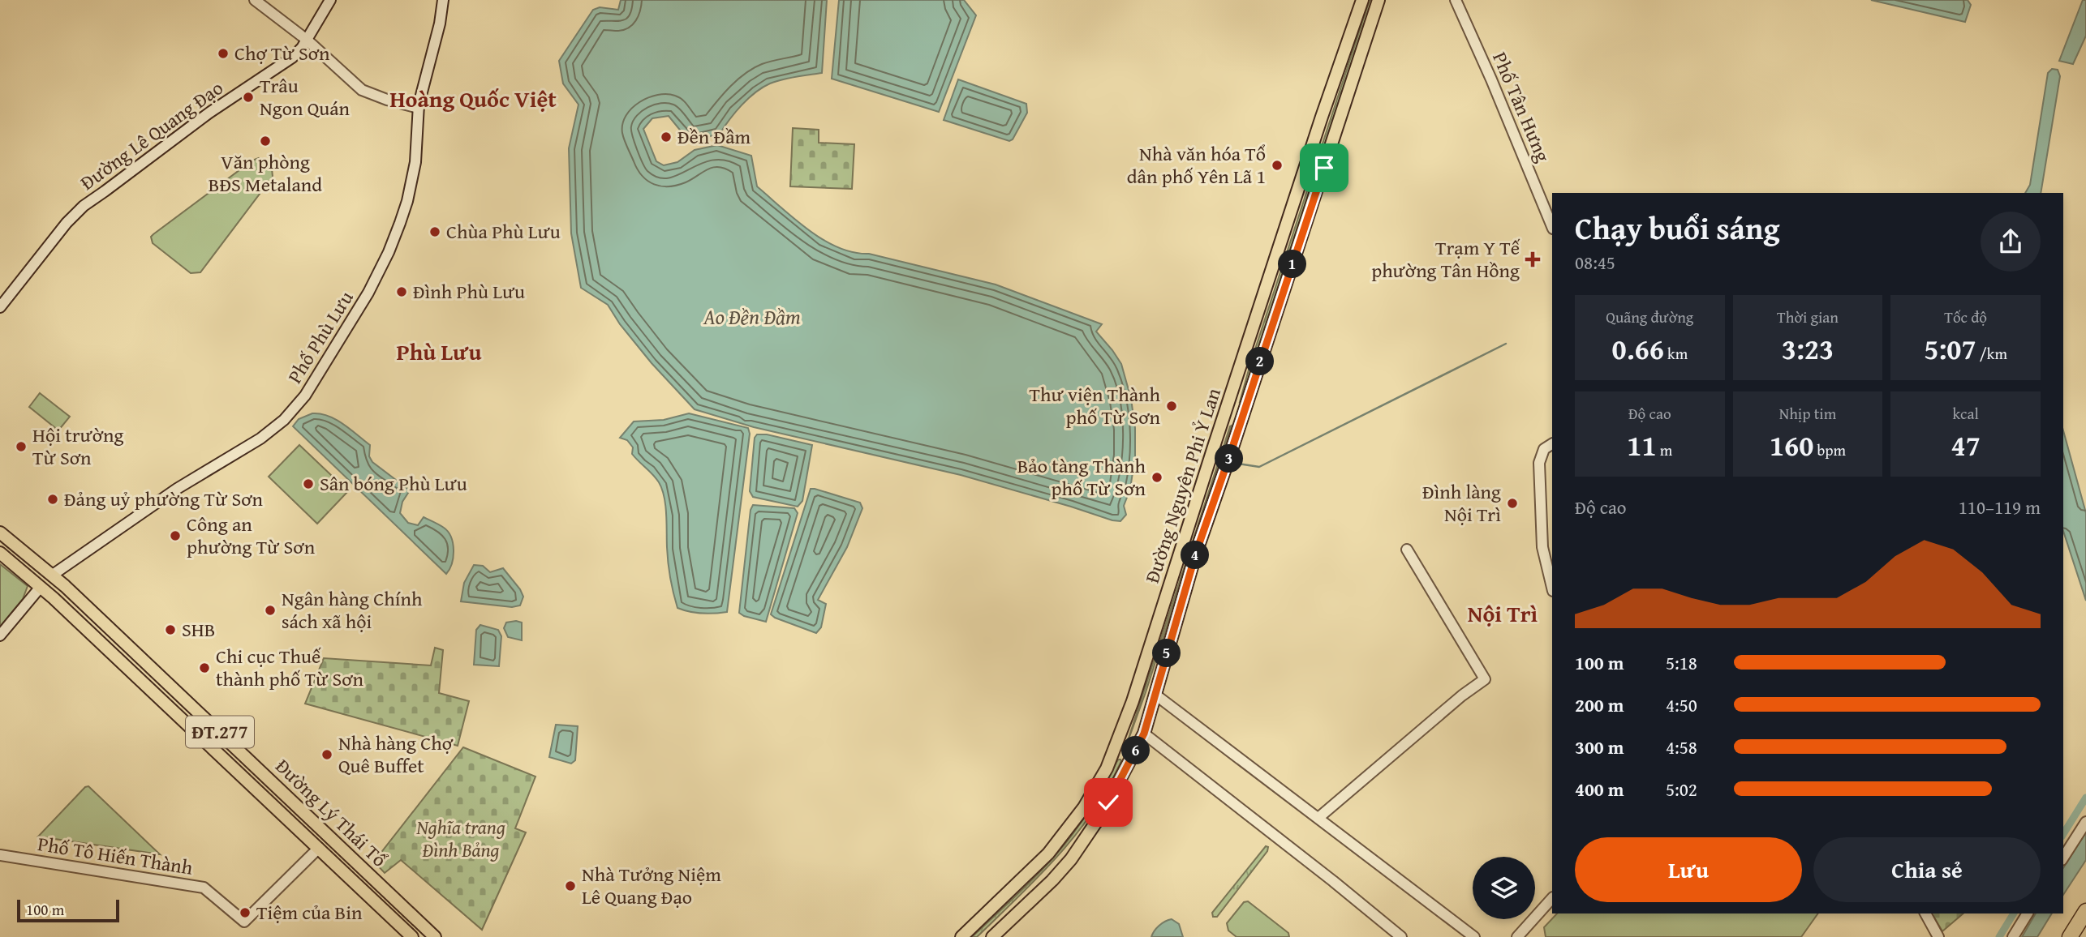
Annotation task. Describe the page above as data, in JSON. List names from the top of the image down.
{
  "streets": {
    "main road": ["Đường Nguyên Phi Ỷ Lan", "ĐT.277", "Đường Lý Thái Tổ"],
    "street": [
      "Phố Tân Hưng",
      "Đường Lê Quang Đạo",
      "Phố Phù Lưu",
      "Phố Tô Hiến Thành"
    ]
  },
  "crossings": [
    ["Phố Phù Lưu", "Đường Lý Thái Tổ"],
    ["Đường Lý Thái Tổ", "Phố Tô Hiến Thành"]
  ],
  "districts": ["Hoàng Quốc Việt", "Phù Lưu", "Nội Trì"],
  "water": ["Ao Đền Đầm"],
  "parks": ["Nghĩa trang Đình Bảng"],
  "places": {
    "other": [
      "Chợ Từ Sơn",
      "Trâu Ngon Quán",
      "Đền Đầm",
      "Văn phòng BĐS Metaland",
      "Nhà văn hóa Tổ dân phố Yên Lã 1",
      "Chùa Phù Lưu",
      "Đình Phù Lưu",
      "Thư viện Thành phố Từ Sơn",
      "Hội trường Từ Sơn",
      "Bảo tàng Thành phố Từ Sơn",
      "Sân bóng Phù Lưu",
      "Đảng uỷ phường Từ Sơn",
      "Đình làng Nội Trì",
      "Công an phường Từ Sơn",
      "Ngân hàng Chính sách xã hội",
      "SHB",
      "Chi cục Thuế thành phố Từ Sơn",
      "Nhà hàng Chợ Quê Buffet",
      "Nhà Tưởng Niệm Lê Quang Đạo",
      "Tiệm của Bin"
    ],
    "health": ["Trạm Y Tế phường Tân Hồng"]
  },
  "scale_bar": "100 m",
  "page": {
    "heading": ["Chạy buổi sáng", "08:45"],
    "pins": [
      "1",
      "2",
      "3",
      "4",
      "5",
      "6"
    ],
    "stats": [
      ["Quãng đường", "0.66 km"],
      ["Thời gian", "3:23"],
      ["Tốc độ", "5:07 /km"],
      ["Độ cao", "11 m"],
      ["Nhịp tim", "160 bpm"],
      ["kcal", "47"]
    ],
    "chart": ["Độ cao", "110–119 m"],
    "list": [
      {
        "name": "100 m",
        "note": "5:18"
      },
      {
        "name": "200 m",
        "note": "4:50"
      },
      {
        "name": "300 m",
        "note": "4:58"
      },
      {
        "name": "400 m",
        "note": "5:02"
      }
    ],
    "buttons": ["Lưu", "Chia sẻ"],
    "scale": "100 m"
  }
}
